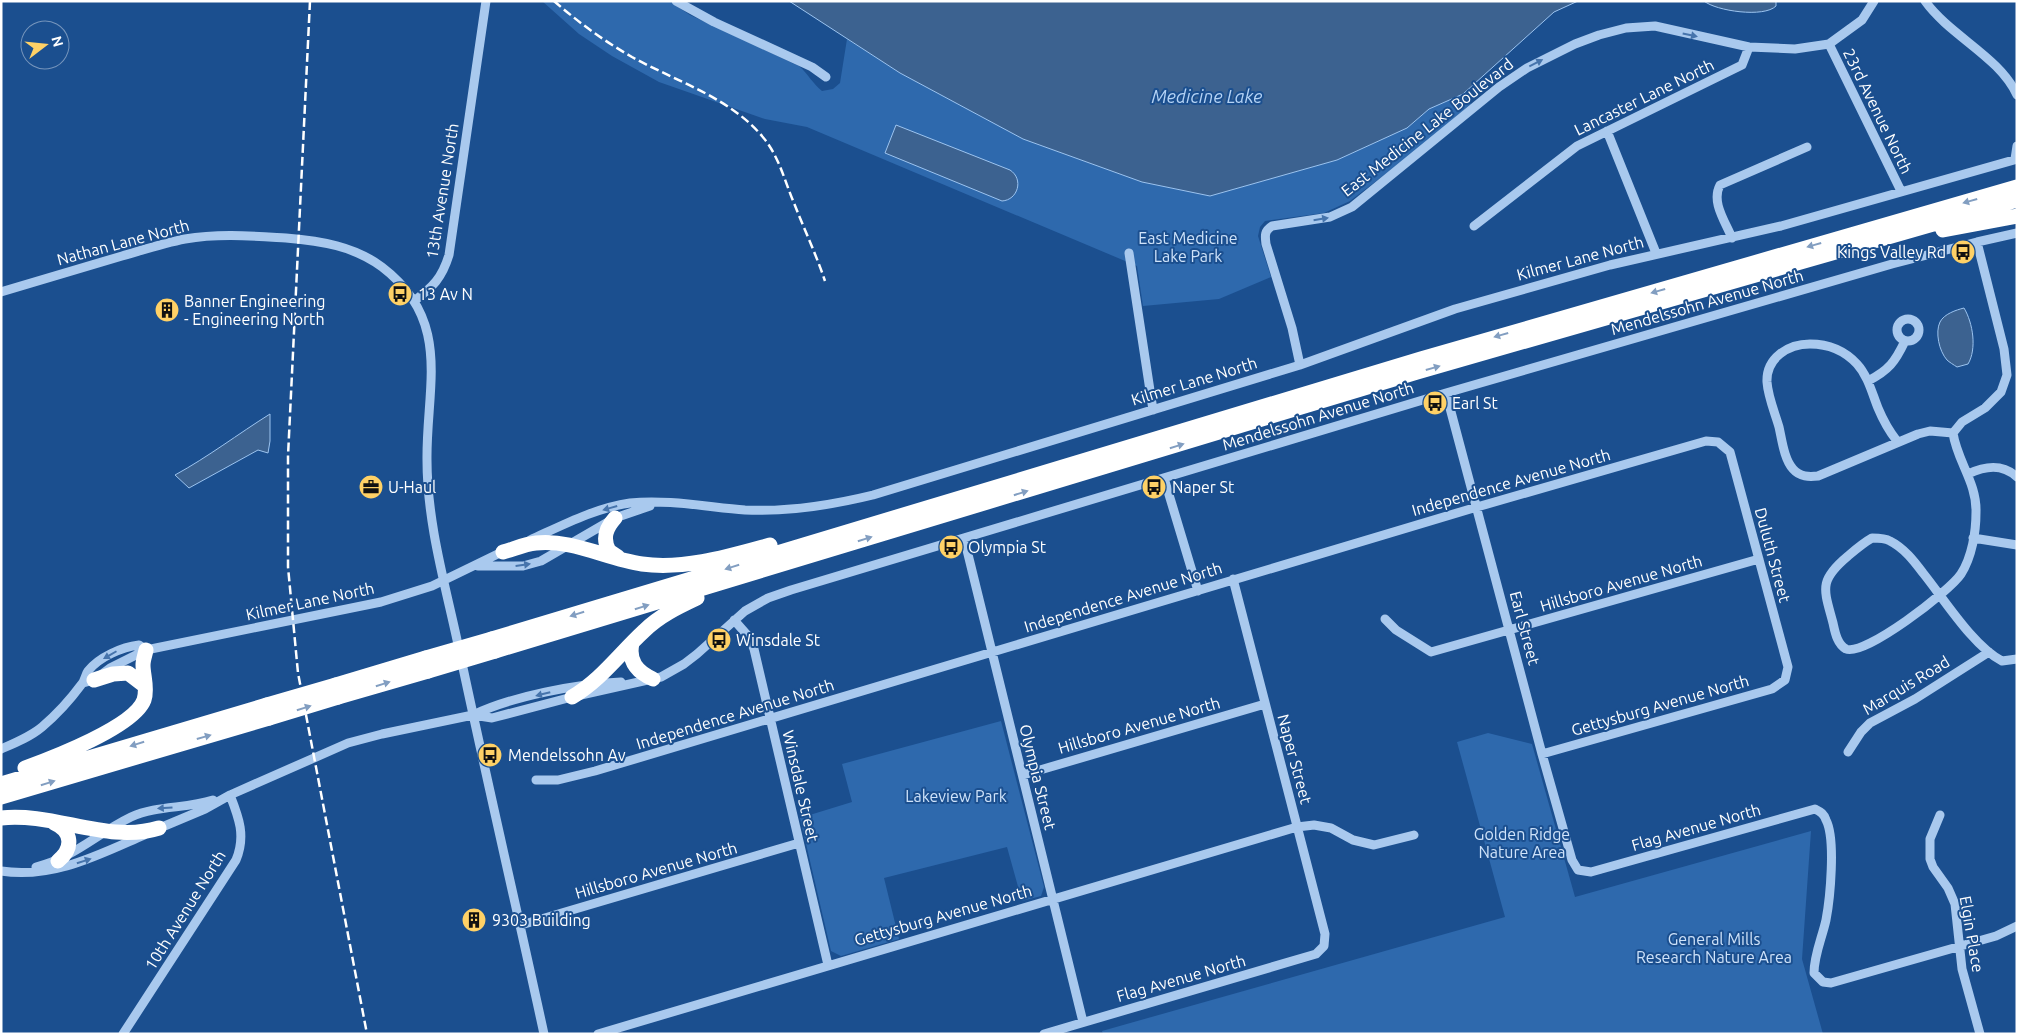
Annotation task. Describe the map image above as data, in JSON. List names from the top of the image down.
{
  "streets": {
    "street": [
      "Lancaster Lane North",
      "23rd Avenue North",
      "East Medicine Lake Boulevard",
      "13th Avenue North",
      "Nathan Lane North",
      "Kilmer Lane North",
      "Mendelssohn Avenue North",
      "Independence Avenue North",
      "Duluth Street",
      "Hillsboro Avenue North",
      "Earl Street",
      "Marquis Road",
      "Gettysburg Avenue North",
      "Naper Street",
      "Olympia Street",
      "Winsdale Street",
      "Flag Avenue North",
      "10th Avenue North",
      "Elgin Place"
    ]
  },
  "crossings": [
    ["Lancaster Lane North", "East Medicine Lake Boulevard"],
    ["23rd Avenue North", "East Medicine Lake Boulevard"],
    ["23rd Avenue North", "Kilmer Lane North"],
    ["East Medicine Lake Boulevard", "Kilmer Lane North"],
    ["13th Avenue North", "Nathan Lane North"],
    ["Mendelssohn Avenue North", "Earl Street"],
    ["Mendelssohn Avenue North", "Olympia Street"],
    ["Mendelssohn Avenue North", "Winsdale Street"],
    ["Mendelssohn Avenue North", "10th Avenue North"],
    ["Independence Avenue North", "Duluth Street"],
    ["Independence Avenue North", "Earl Street"],
    ["Independence Avenue North", "Naper Street"],
    ["Independence Avenue North", "Olympia Street"],
    ["Independence Avenue North", "Winsdale Street"],
    ["Duluth Street", "Hillsboro Avenue North"],
    ["Duluth Street", "Gettysburg Avenue North"],
    ["Hillsboro Avenue North", "Earl Street"],
    ["Hillsboro Avenue North", "Naper Street"],
    ["Hillsboro Avenue North", "Olympia Street"],
    ["Hillsboro Avenue North", "Winsdale Street"],
    ["Earl Street", "Gettysburg Avenue North"],
    ["Earl Street", "Flag Avenue North"],
    ["Gettysburg Avenue North", "Naper Street"],
    ["Gettysburg Avenue North", "Olympia Street"],
    ["Gettysburg Avenue North", "Winsdale Street"],
    ["Naper Street", "Flag Avenue North"],
    ["Olympia Street", "Flag Avenue North"],
    ["Flag Avenue North", "Elgin Place"]
  ],
  "one_way": ["East Medicine Lake Boulevard"],
  "water": ["Medicine Lake"],
  "parks": [
    "East Medicine Lake Park",
    "Lakeview Park",
    "Golden Ridge Nature Area",
    "General Mills Research Nature Area"
  ],
  "places": {
    "bus stop": [
      "Kings Valley Rd",
      "13 Av N",
      "Earl St",
      "Naper St",
      "Olympia St",
      "Winsdale St",
      "Mendelssohn Av"
    ],
    "building": ["Banner Engineering - Engineering North", "9303 Building"],
    "office": ["U-Haul"]
  },
  "north": "right"
}
